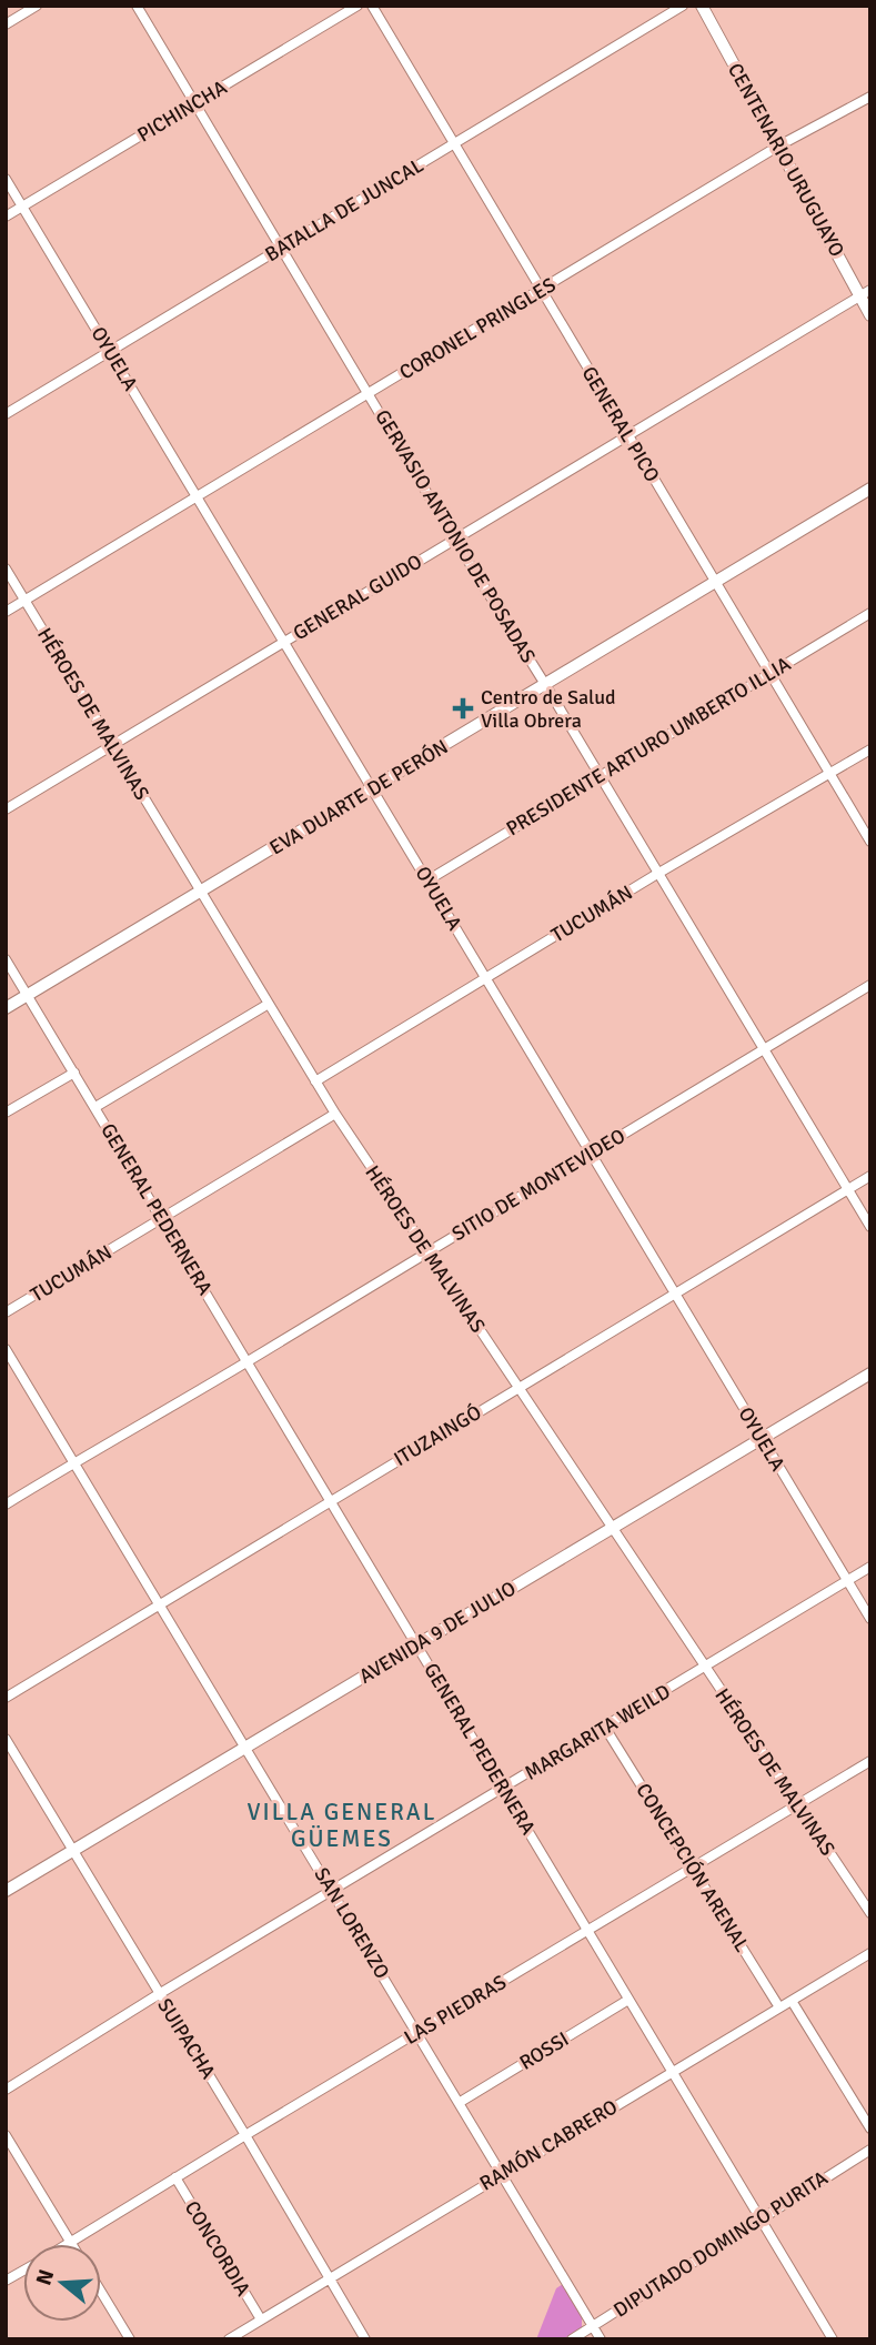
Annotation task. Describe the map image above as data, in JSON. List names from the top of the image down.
{
  "streets": {
    "main road": ["CENTENARIO URUGUAYO", "EVA DUARTE DE PERÓN", "AVENIDA 9 DE JULIO"],
    "street": [
      "PICHINCHA",
      "BATALLA DE JUNCAL",
      "CORONEL PRINGLES",
      "OYUELA",
      "GENERAL PICO",
      "GERVASIO ANTONIO DE POSADAS",
      "GENERAL GUIDO",
      "HÉROES DE MALVINAS",
      "PRESIDENTE ARTURO UMBERTO ILLIA",
      "TUCUMÁN",
      "SITIO DE MONTEVIDEO",
      "GENERAL PEDERNERA",
      "ITUZAINGÓ",
      "MARGARITA WEILD",
      "CONCEPCIÓN ARENAL",
      "SAN LORENZO",
      "LAS PIEDRAS",
      "SUIPACHA",
      "ROSSI",
      "RAMÓN CABRERO",
      "DIPUTADO DOMINGO PURITA",
      "CONCORDIA"
    ]
  },
  "crossings": [
    ["PICHINCHA", "OYUELA"],
    ["PICHINCHA", "GERVASIO ANTONIO DE POSADAS"],
    ["CENTENARIO URUGUAYO", "CORONEL PRINGLES"],
    ["CENTENARIO URUGUAYO", "GENERAL GUIDO"],
    ["BATALLA DE JUNCAL", "OYUELA"],
    ["BATALLA DE JUNCAL", "GENERAL PICO"],
    ["BATALLA DE JUNCAL", "GERVASIO ANTONIO DE POSADAS"],
    ["CORONEL PRINGLES", "OYUELA"],
    ["CORONEL PRINGLES", "GENERAL PICO"],
    ["CORONEL PRINGLES", "GERVASIO ANTONIO DE POSADAS"],
    ["CORONEL PRINGLES", "HÉROES DE MALVINAS"],
    ["OYUELA", "GENERAL GUIDO"],
    ["OYUELA", "PRESIDENTE ARTURO UMBERTO ILLIA"],
    ["OYUELA", "EVA DUARTE DE PERÓN"],
    ["OYUELA", "TUCUMÁN"],
    ["OYUELA", "SITIO DE MONTEVIDEO"],
    ["OYUELA", "ITUZAINGÓ"],
    ["OYUELA", "AVENIDA 9 DE JULIO"],
    ["OYUELA", "MARGARITA WEILD"],
    ["GENERAL PICO", "GENERAL GUIDO"],
    ["GENERAL PICO", "PRESIDENTE ARTURO UMBERTO ILLIA"],
    ["GENERAL PICO", "EVA DUARTE DE PERÓN"],
    ["GENERAL PICO", "TUCUMÁN"],
    ["GERVASIO ANTONIO DE POSADAS", "GENERAL GUIDO"],
    ["GERVASIO ANTONIO DE POSADAS", "PRESIDENTE ARTURO UMBERTO ILLIA"],
    ["GERVASIO ANTONIO DE POSADAS", "EVA DUARTE DE PERÓN"],
    ["GERVASIO ANTONIO DE POSADAS", "TUCUMÁN"],
    ["GERVASIO ANTONIO DE POSADAS", "SITIO DE MONTEVIDEO"],
    ["GERVASIO ANTONIO DE POSADAS", "ITUZAINGÓ"],
    ["GENERAL GUIDO", "HÉROES DE MALVINAS"],
    ["HÉROES DE MALVINAS", "EVA DUARTE DE PERÓN"],
    ["HÉROES DE MALVINAS", "TUCUMÁN"],
    ["HÉROES DE MALVINAS", "SITIO DE MONTEVIDEO"],
    ["HÉROES DE MALVINAS", "ITUZAINGÓ"],
    ["HÉROES DE MALVINAS", "AVENIDA 9 DE JULIO"],
    ["HÉROES DE MALVINAS", "MARGARITA WEILD"],
    ["HÉROES DE MALVINAS", "LAS PIEDRAS"],
    ["EVA DUARTE DE PERÓN", "GENERAL PEDERNERA"],
    ["TUCUMÁN", "GENERAL PEDERNERA"],
    ["SITIO DE MONTEVIDEO", "GENERAL PEDERNERA"],
    ["SITIO DE MONTEVIDEO", "SAN LORENZO"],
    ["GENERAL PEDERNERA", "ITUZAINGÓ"],
    ["GENERAL PEDERNERA", "AVENIDA 9 DE JULIO"],
    ["GENERAL PEDERNERA", "MARGARITA WEILD"],
    ["GENERAL PEDERNERA", "LAS PIEDRAS"],
    ["GENERAL PEDERNERA", "ROSSI"],
    ["GENERAL PEDERNERA", "RAMÓN CABRERO"],
    ["GENERAL PEDERNERA", "DIPUTADO DOMINGO PURITA"],
    ["ITUZAINGÓ", "SAN LORENZO"],
    ["AVENIDA 9 DE JULIO", "SAN LORENZO"],
    ["AVENIDA 9 DE JULIO", "SUIPACHA"],
    ["MARGARITA WEILD", "CONCEPCIÓN ARENAL"],
    ["MARGARITA WEILD", "SAN LORENZO"],
    ["MARGARITA WEILD", "SUIPACHA"],
    ["CONCEPCIÓN ARENAL", "LAS PIEDRAS"],
    ["CONCEPCIÓN ARENAL", "RAMÓN CABRERO"],
    ["SAN LORENZO", "LAS PIEDRAS"],
    ["SAN LORENZO", "ROSSI"],
    ["SAN LORENZO", "RAMÓN CABRERO"],
    ["SAN LORENZO", "DIPUTADO DOMINGO PURITA"],
    ["LAS PIEDRAS", "SUIPACHA"],
    ["LAS PIEDRAS", "CONCORDIA"],
    ["SUIPACHA", "RAMÓN CABRERO"],
    ["RAMÓN CABRERO", "CONCORDIA"]
  ],
  "districts": ["VILLA GENERAL GÜEMES"],
  "places": {
    "health": ["Centro de Salud Villa Obrera"]
  },
  "north": "left"
}
